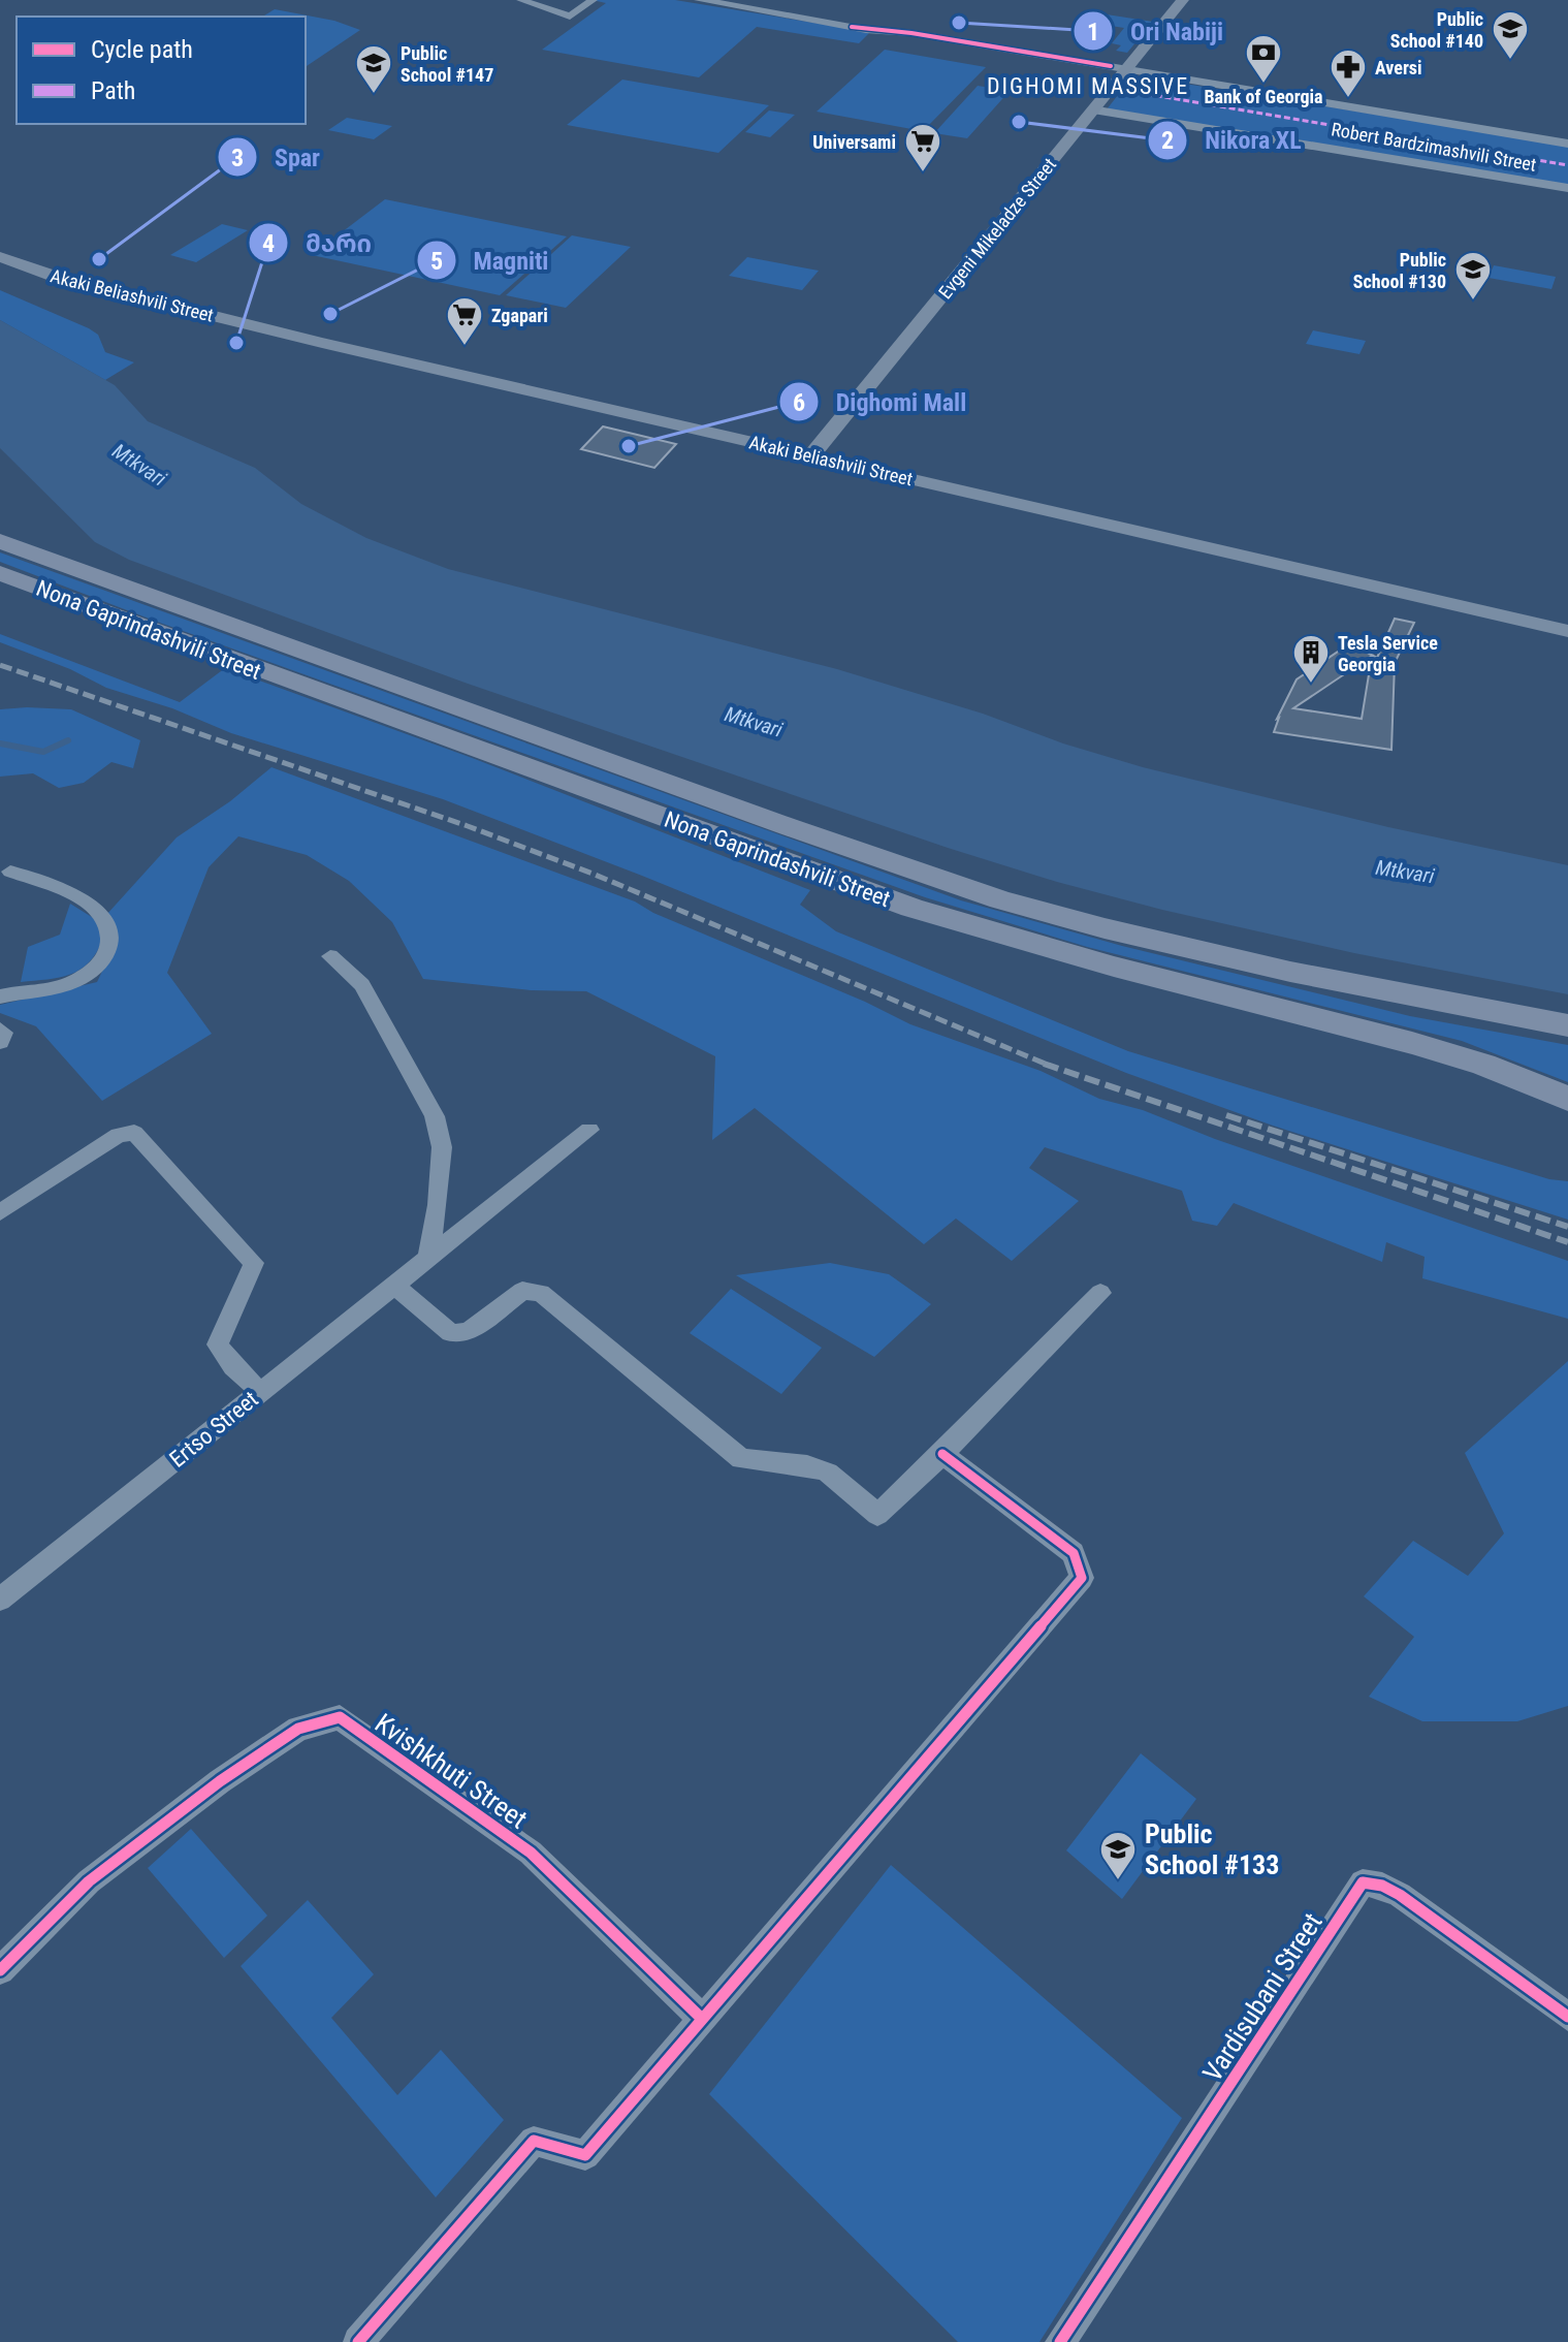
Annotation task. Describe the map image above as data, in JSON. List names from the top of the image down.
{
  "streets": {
    "main road": ["Evgeni Mikeladze Street", "Akaki Beliashvili Street", "Nona Gaprindashvili Street"],
    "street": [
      "Robert Bardzimashvili Street",
      "Ertso Street",
      "Kvishkhuti Street",
      "Vardisubani Street"
    ]
  },
  "crossings": [
    ["Robert Bardzimashvili Street", "Evgeni Mikeladze Street"],
    ["Evgeni Mikeladze Street", "Akaki Beliashvili Street"]
  ],
  "districts": ["DIGHOMI MASSIVE"],
  "water": ["Mtkvari"],
  "places": {
    "other": [
      "Ori Nabiji",
      "Nikora XL",
      "Spar",
      "Magniti",
      "მარი",
      "Dighomi Mall"
    ],
    "school or university": [
      "Public School #140",
      "Public School #147",
      "Public School #130",
      "Public School #133"
    ],
    "bank": ["Bank of Georgia"],
    "pharmacy": ["Aversi"],
    "supermarket": ["Universami", "Zgapari"],
    "building": ["Tesla Service Georgia"]
  },
  "legend": ["Cycle path", "Path"]
}
